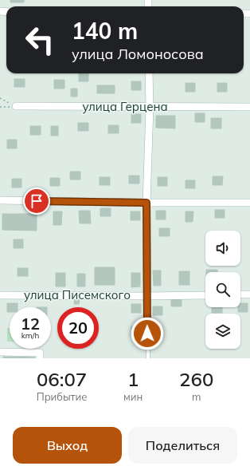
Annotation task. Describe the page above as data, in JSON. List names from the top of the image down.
{
  "streets": {
    "street": ["улица Герцена", "улица Писемского"]
  },
  "page": {
    "turn": ["140 m", "улица Ломоносова"],
    "speed": "12 km/h",
    "limit": "20",
    "eta": [
      "06:07",
      "Прибытие",
      "1",
      "мин",
      "260",
      "m"
    ],
    "buttons": ["Выход", "Поделиться"]
  }
}
